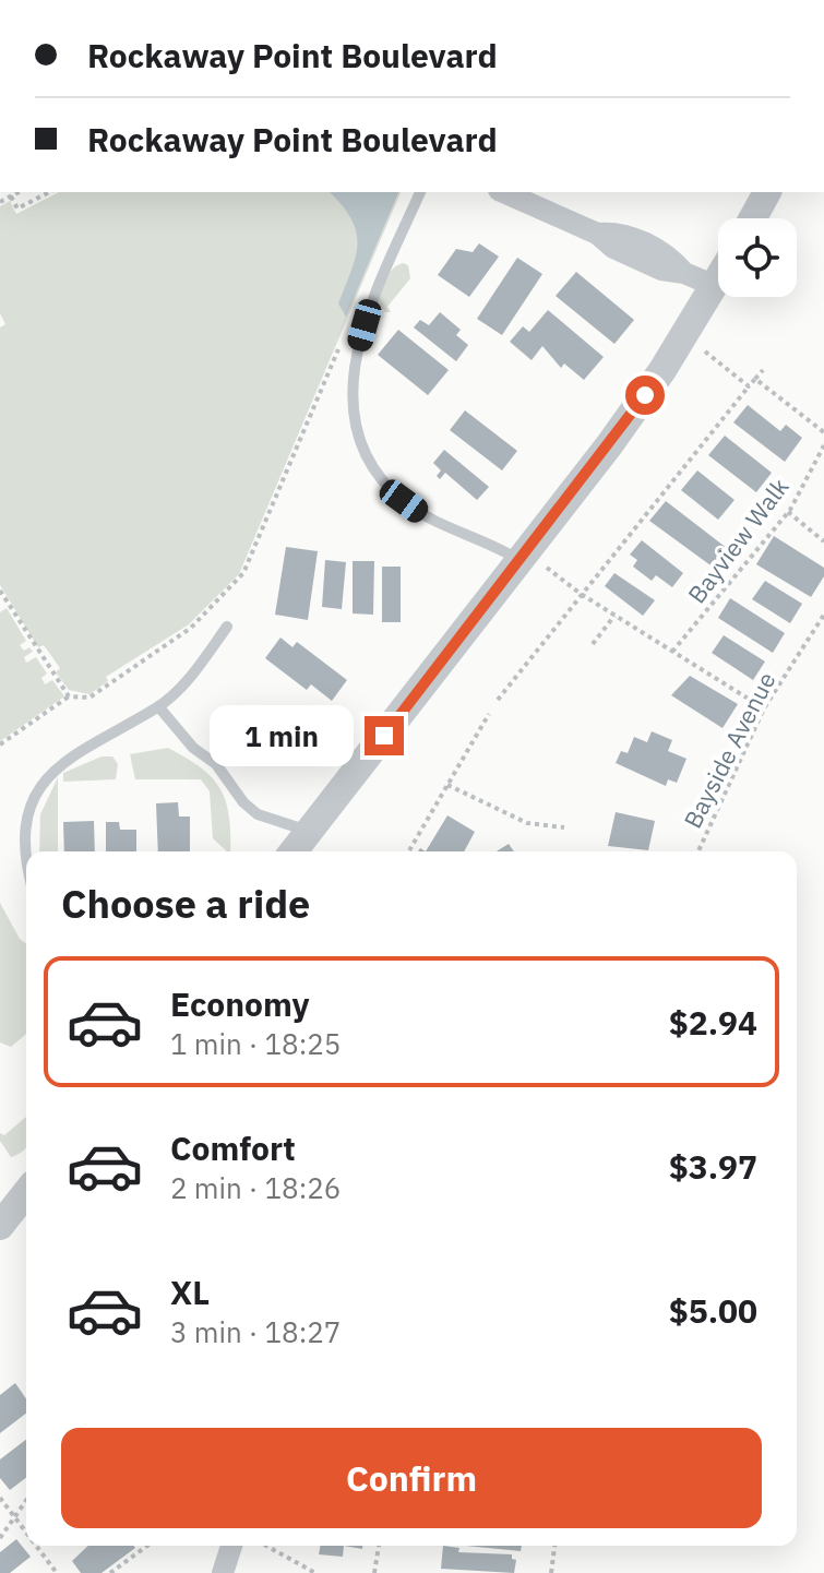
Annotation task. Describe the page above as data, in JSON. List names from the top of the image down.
{
  "streets": {
    "path": ["Bayview Walk", "Bayside Avenue"]
  },
  "page": {
    "banner": ["Rockaway Point Boulevard", "Rockaway Point Boulevard"],
    "bubble": "1 min",
    "heading": "Choose a ride",
    "list": [
      {
        "name": "Economy",
        "note": "1 min · 18:25",
        "value": "$2.94"
      },
      {
        "name": "Comfort",
        "note": "2 min · 18:26",
        "value": "$3.97"
      },
      {
        "name": "XL",
        "note": "3 min · 18:27",
        "value": "$5.00"
      }
    ],
    "buttons": "Confirm"
  }
}
